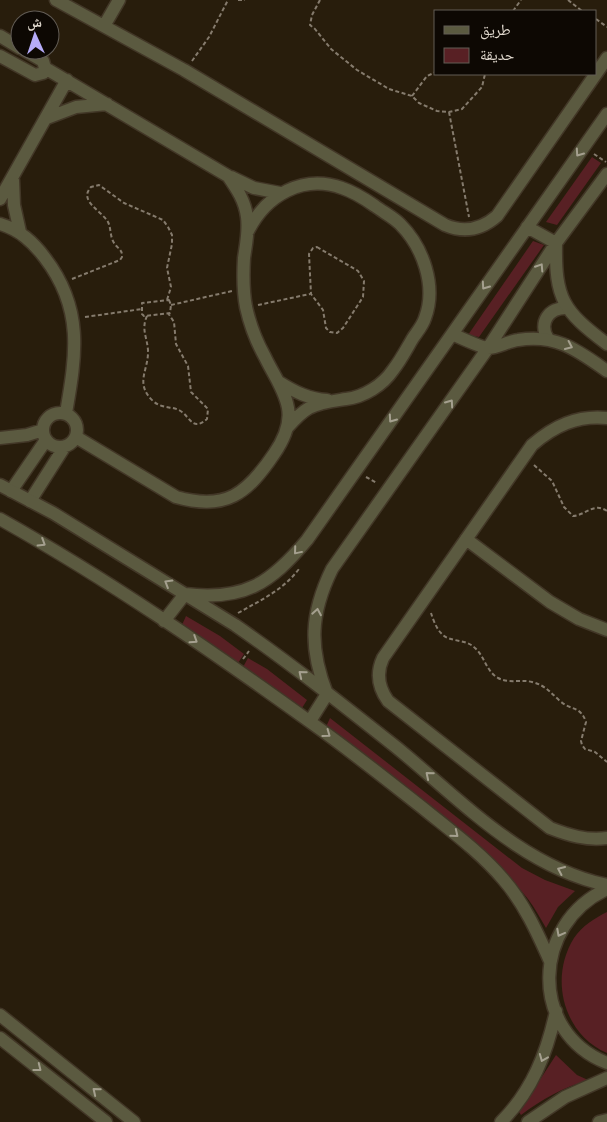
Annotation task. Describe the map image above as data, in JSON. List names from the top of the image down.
{
  "legend": ["طريق", "حديقة"],
  "north": "top"
}
